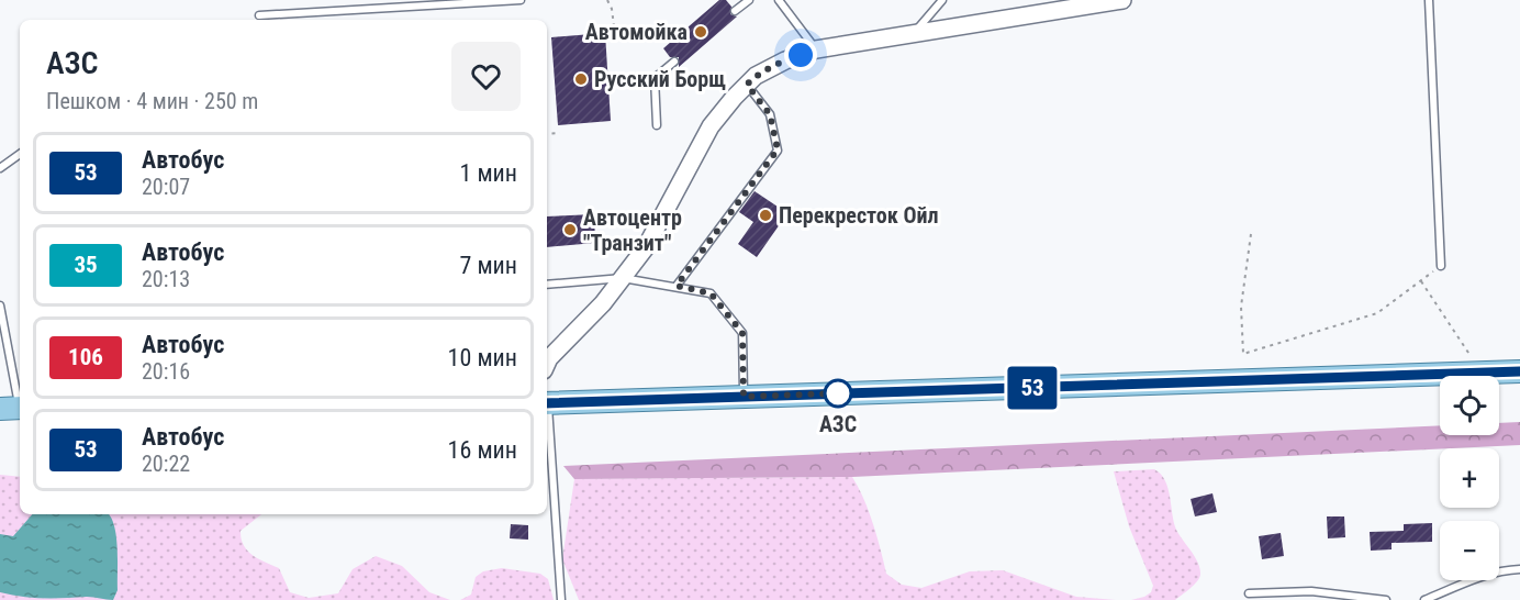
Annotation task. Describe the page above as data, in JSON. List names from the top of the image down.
{
  "places": [
    "Автомойка",
    "Русский Борщ",
    "Перекресток Ойл",
    "Автоцентр \"Транзит\"",
    "АЗС"
  ],
  "lines": ["bus line 53"],
  "page": {
    "on_map": "53",
    "heading": ["АЗС", "Пешком · 4 мин · 250 m"],
    "list": [
      {
        "mark": "53",
        "name": "Автобус",
        "note": "20:07",
        "value": "1 мин"
      },
      {
        "mark": "35",
        "name": "Автобус",
        "note": "20:13",
        "value": "7 мин"
      },
      {
        "mark": "106",
        "name": "Автобус",
        "note": "20:16",
        "value": "10 мин"
      },
      {
        "mark": "53",
        "name": "Автобус",
        "note": "20:22",
        "value": "16 мин"
      }
    ],
    "map_buttons": ["+", "−"]
  }
}
